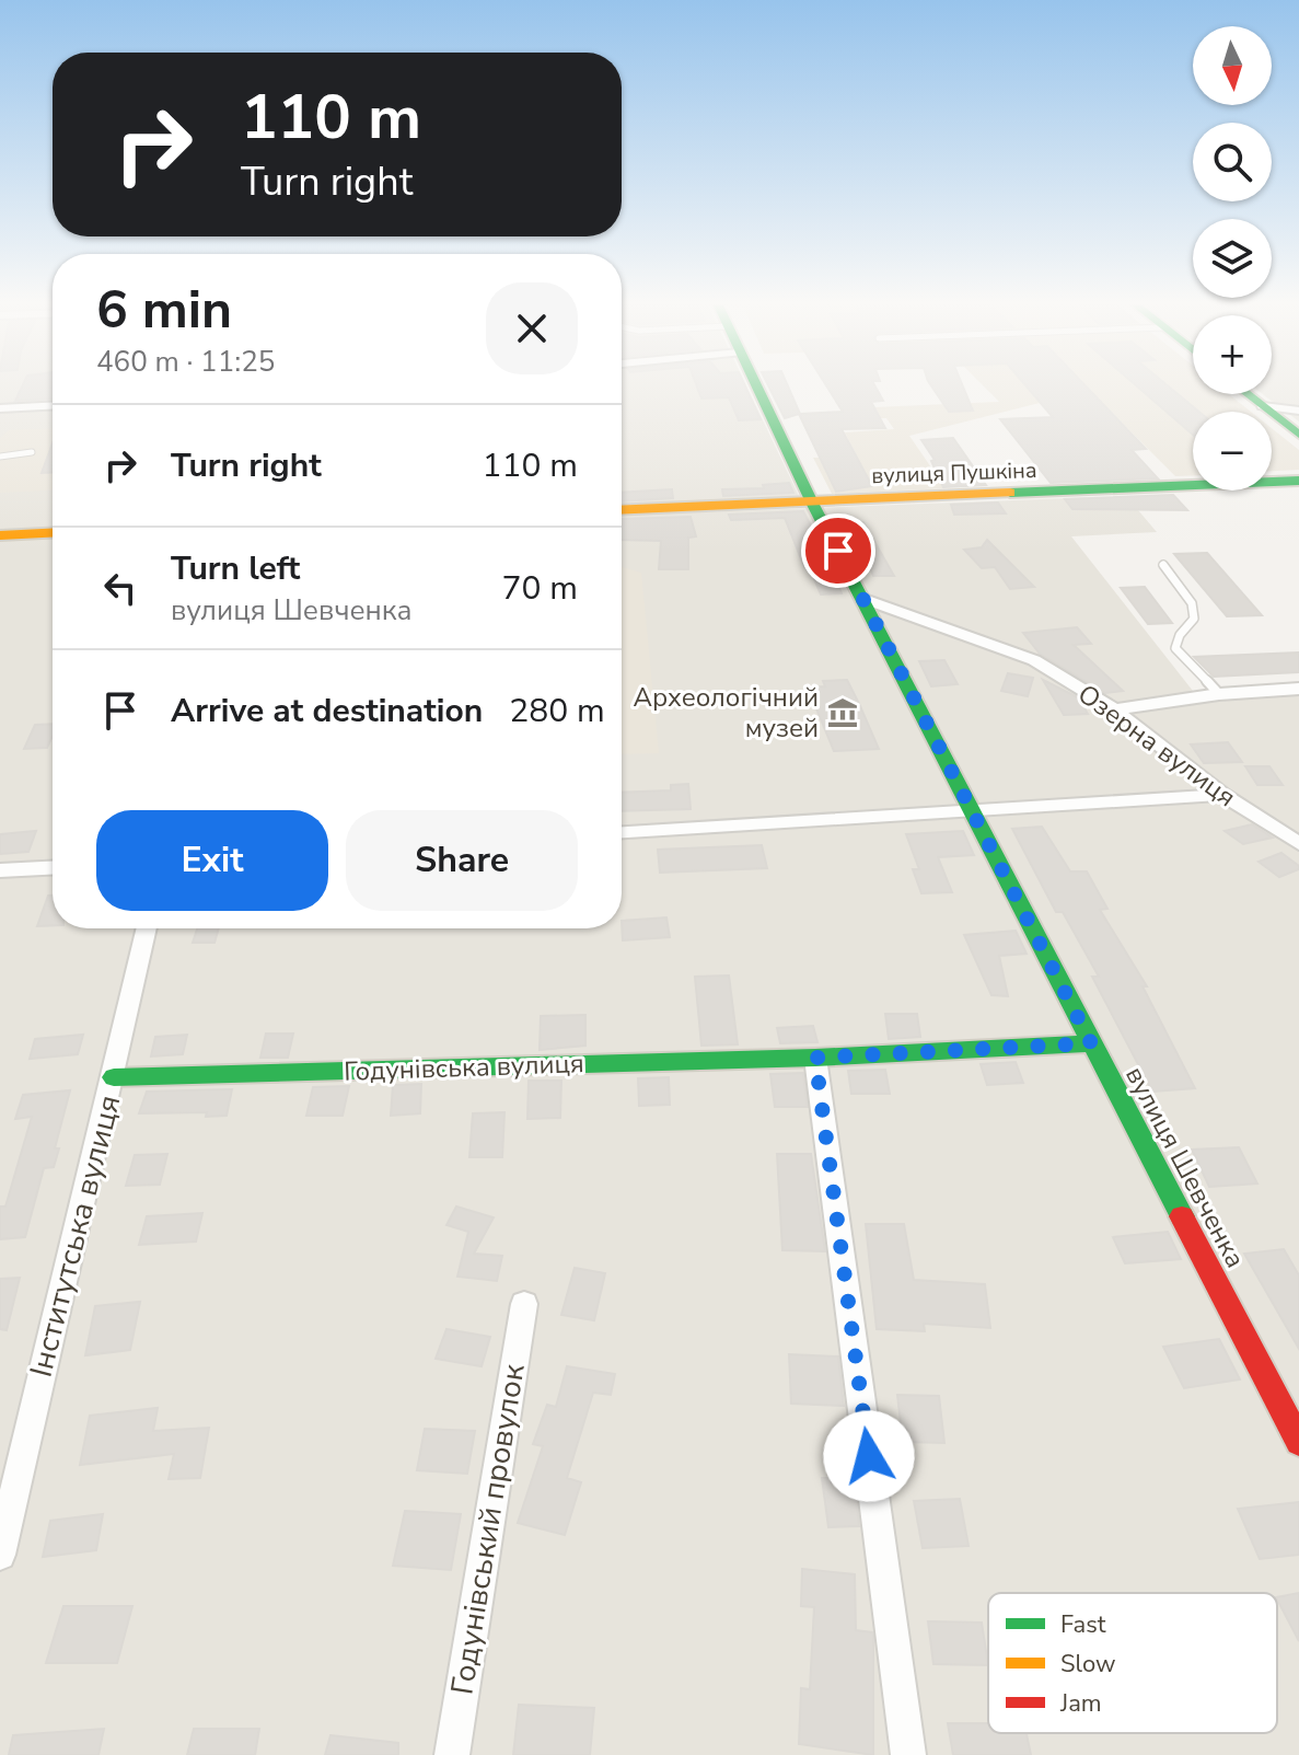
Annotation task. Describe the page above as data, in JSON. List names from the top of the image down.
{
  "streets": {
    "street": [
      "вулиця Пушкіна",
      "Озерна вулиця",
      "Годунівська вулиця",
      "вулиця Шевченка",
      "Інститутська вулиця",
      "Годунівський провулок"
    ]
  },
  "crossings": [
    ["вулиця Пушкіна", "вулиця Шевченка"],
    ["Озерна вулиця", "вулиця Шевченка"],
    ["Годунівська вулиця", "вулиця Шевченка"],
    ["Годунівська вулиця", "Інститутська вулиця"]
  ],
  "places": {
    "museum": ["Археологічний музей"]
  },
  "legend": ["Fast", "Slow", "Jam"],
  "north": "bottom",
  "page": {
    "map_buttons": ["+", "−"],
    "turn": ["110 m", "Turn right"],
    "heading": ["6 min", "460 m · 11:25"],
    "list": [
      {
        "name": "Turn right",
        "value": "110 m"
      },
      {
        "name": "Turn left",
        "note": "вулиця Шевченка",
        "value": "70 m"
      },
      {
        "name": "Arrive at destination",
        "value": "280 m"
      }
    ],
    "buttons": ["Exit", "Share"]
  }
}
